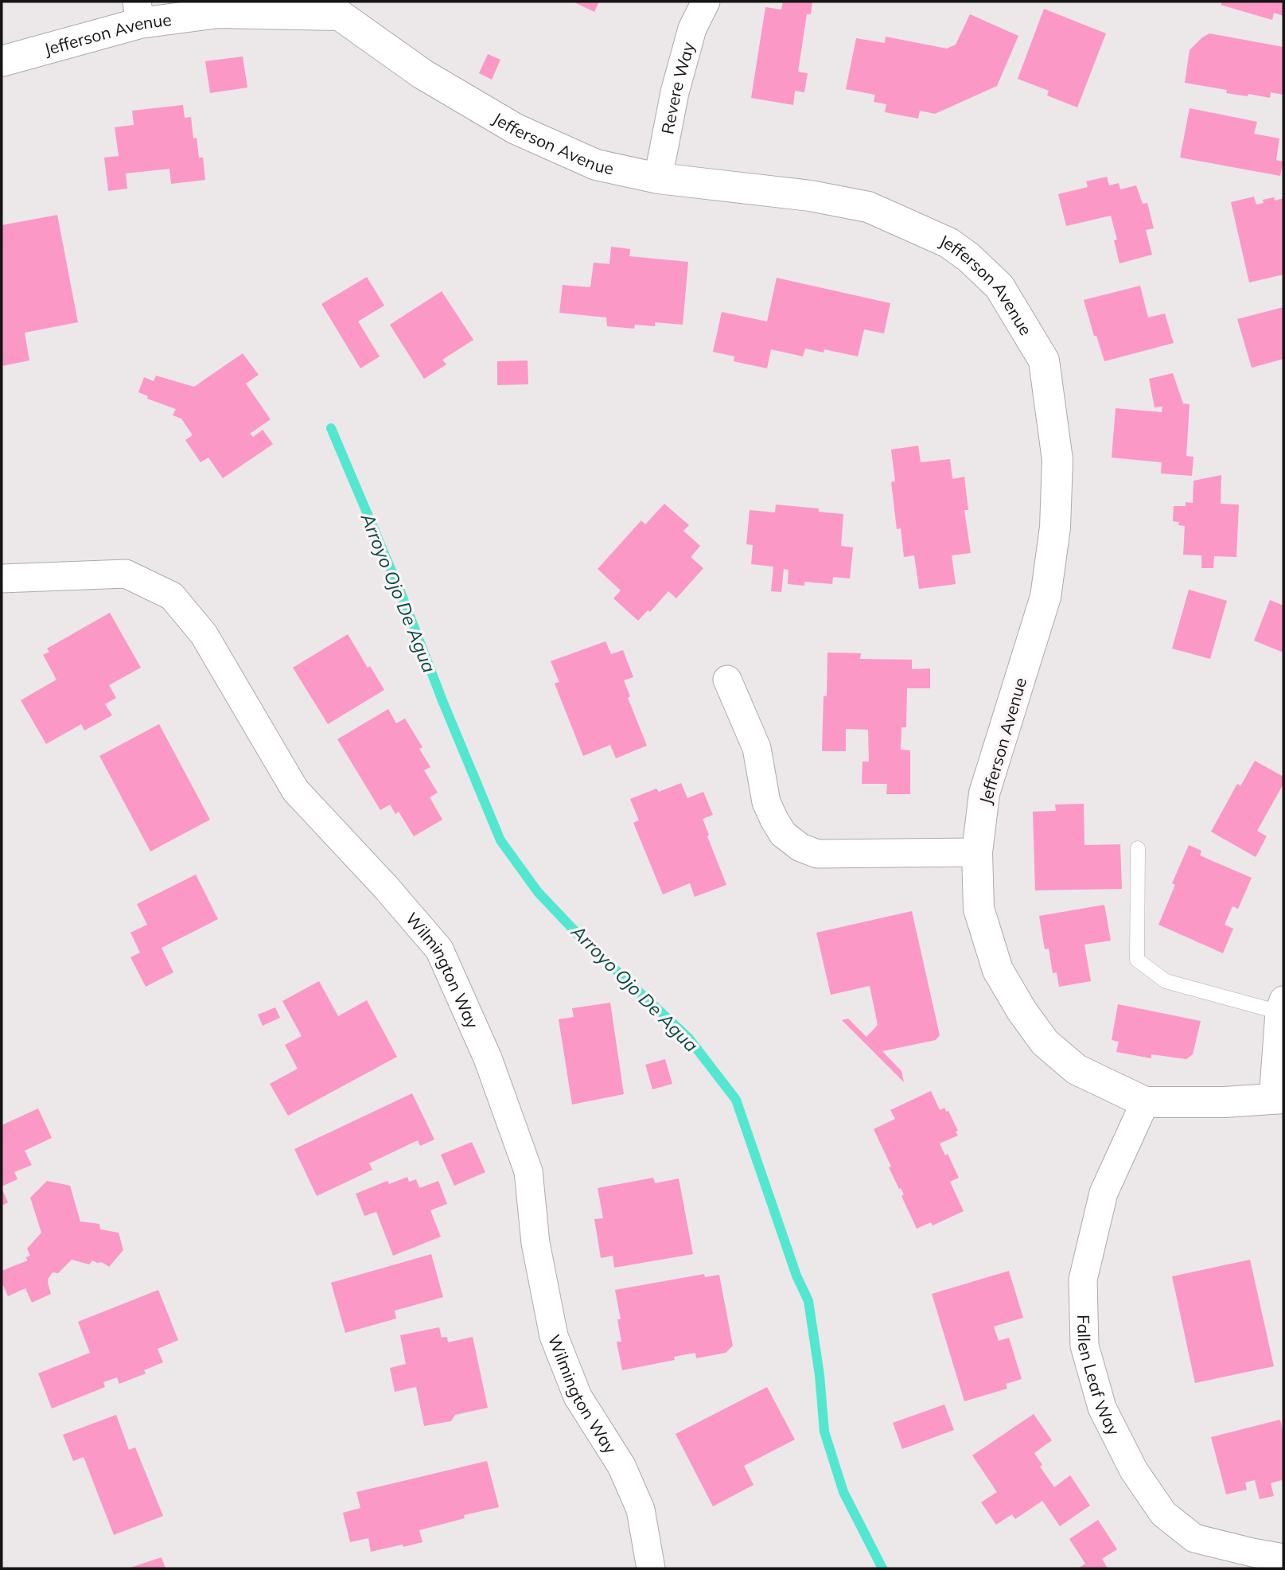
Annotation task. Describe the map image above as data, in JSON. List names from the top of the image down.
{
  "streets": {
    "street": [
      "Jefferson Avenue",
      "Revere Way",
      "Wilmington Way",
      "Fallen Leaf Way"
    ]
  },
  "crossings": [
    ["Jefferson Avenue", "Revere Way"],
    ["Jefferson Avenue", "Fallen Leaf Way"]
  ],
  "water": ["Arroyo Ojo De Agua"]
}
